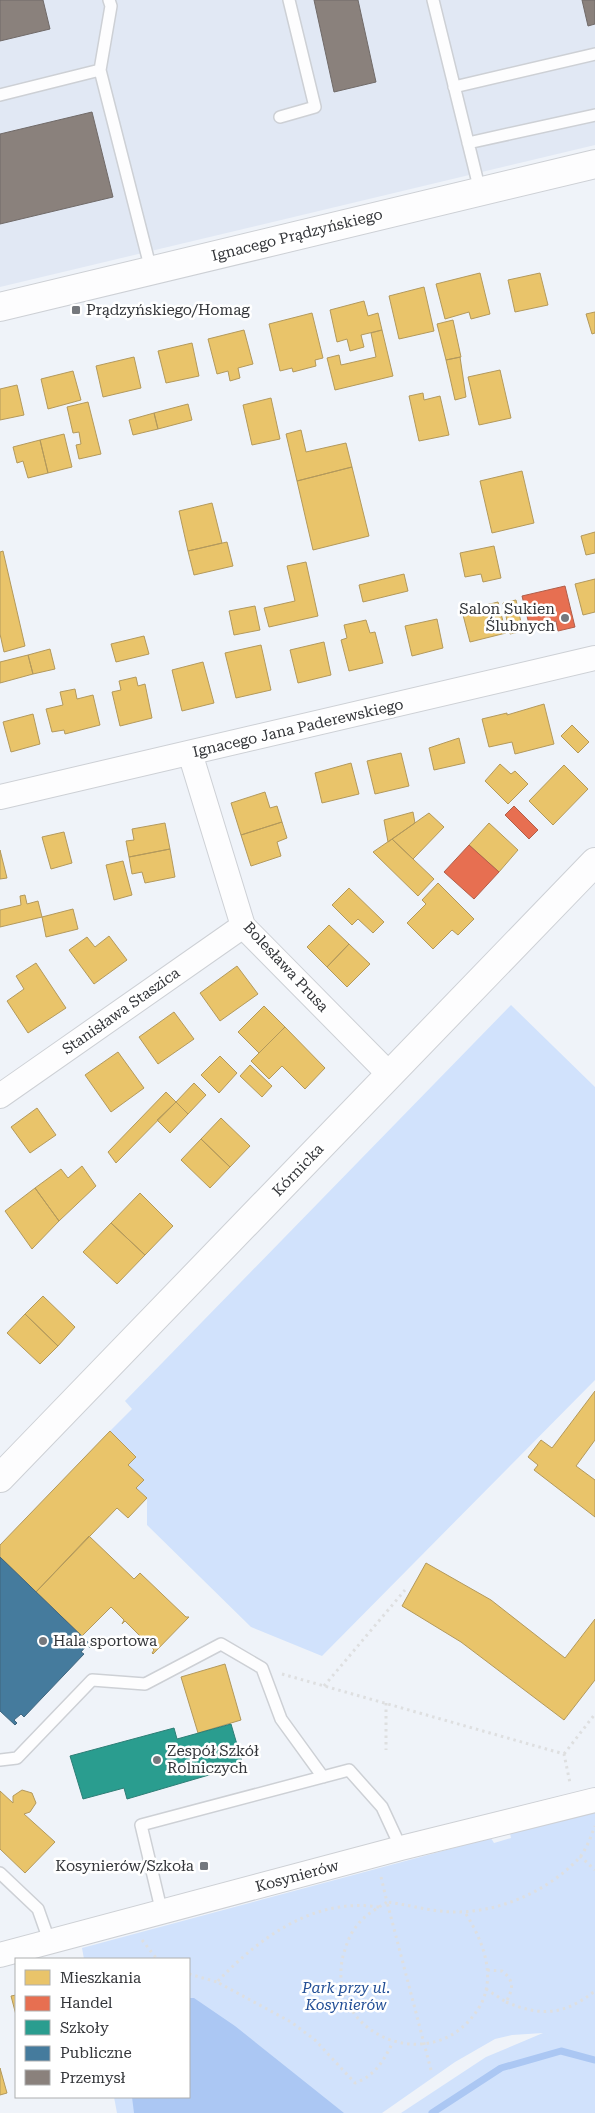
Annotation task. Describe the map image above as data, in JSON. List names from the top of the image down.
{
  "streets": {
    "street": [
      "Ignacego Prądzyńskiego",
      "Ignacego Jana Paderewskiego",
      "Bolesława Prusa",
      "Stanisława Staszica",
      "Kórnicka",
      "Kosynierów"
    ]
  },
  "crossings": [
    ["Ignacego Jana Paderewskiego", "Bolesława Prusa"],
    ["Bolesława Prusa", "Stanisława Staszica"],
    ["Bolesława Prusa", "Kórnicka"]
  ],
  "parks": ["Park przy ul. Kosynierów"],
  "places": {
    "transit": ["Prądzyńskiego/Homag", "Kosynierów/Szkoła"],
    "other": ["Salon Sukien Ślubnych", "Hala sportowa", "Zespół Szkół Rolniczych"]
  },
  "legend": [
    "Mieszkania",
    "Handel",
    "Szkoły",
    "Publiczne",
    "Przemysł"
  ]
}
